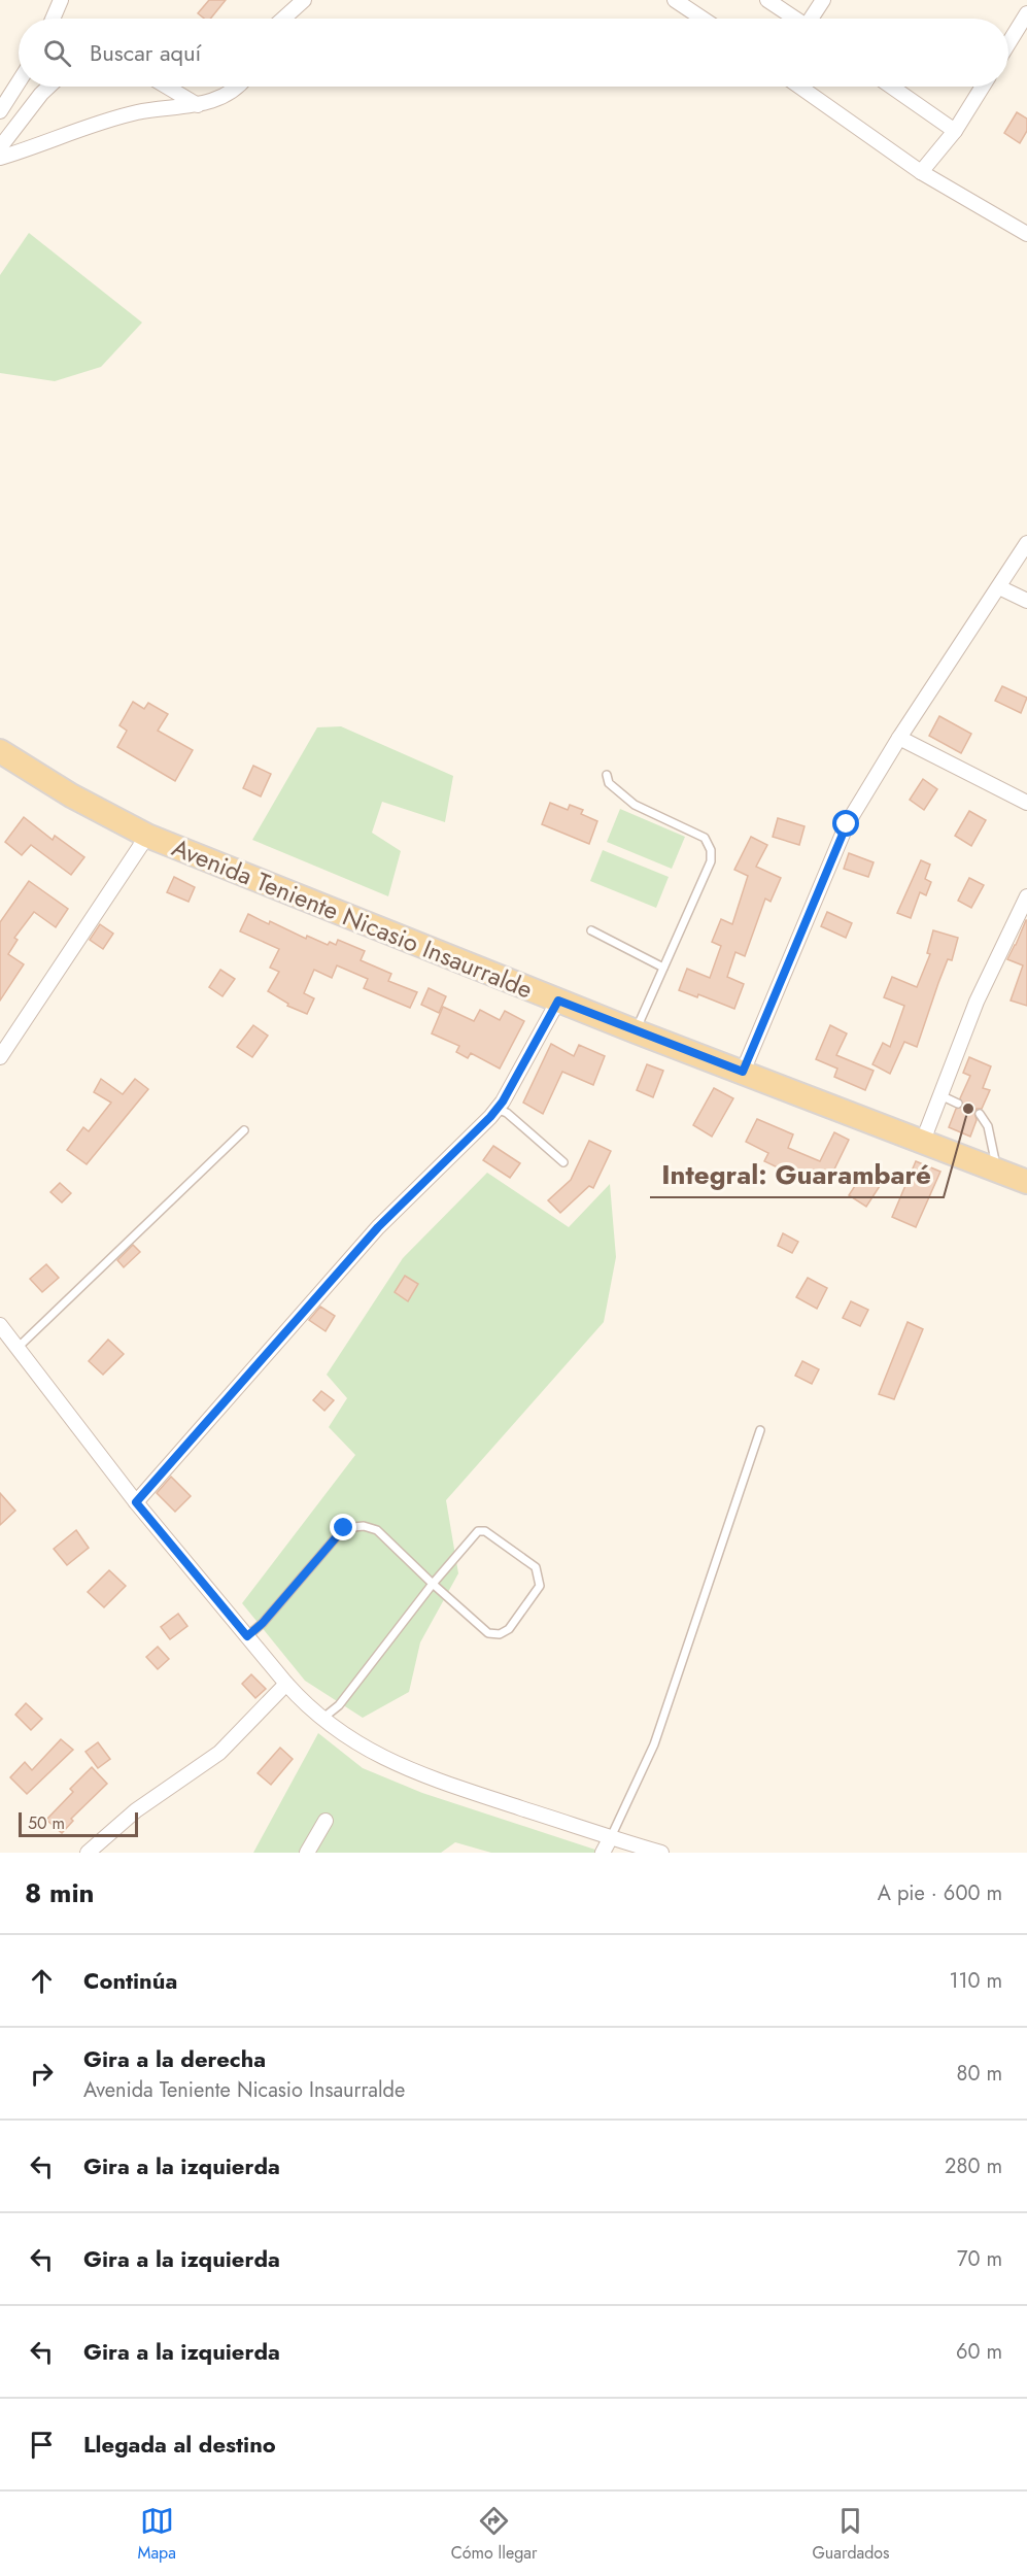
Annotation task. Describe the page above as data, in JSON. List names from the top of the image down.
{
  "streets": {
    "main road": ["Avenida Teniente Nicasio Insaurralde"]
  },
  "places": ["Integral: Guarambaré"],
  "scale_bar": "50 m",
  "page": {
    "search": "Buscar aquí",
    "scale": "50 m",
    "heading": ["8 min", "A pie · 600 m"],
    "list": [
      ["Continúa", "110 m"],
      ["Gira a la derecha", "Avenida Teniente Nicasio Insaurralde", "80 m"],
      ["Gira a la izquierda", "280 m"],
      ["Gira a la izquierda", "70 m"],
      ["Gira a la izquierda", "60 m"],
      "Llegada al destino"
    ],
    "nav": ["Mapa", "Cómo llegar", "Guardados"]
  }
}
